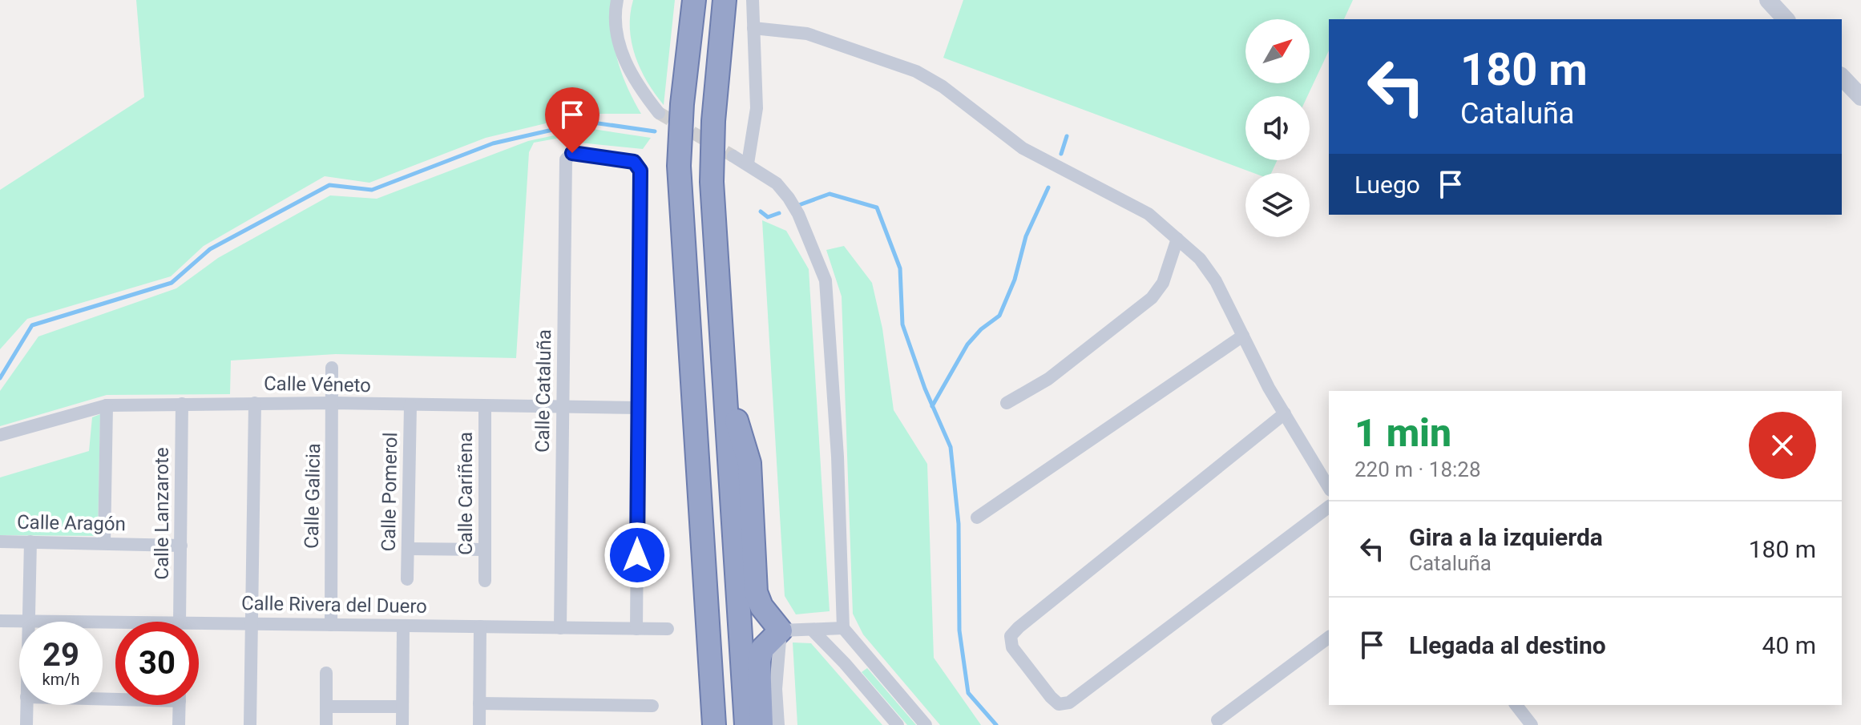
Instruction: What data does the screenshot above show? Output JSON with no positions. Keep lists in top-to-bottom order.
{
  "streets": {
    "street": [
      "Calle Véneto",
      "Calle Cataluña",
      "Calle Pomerol",
      "Calle Cariñena",
      "Calle Galicia",
      "Calle Lanzarote",
      "Calle Aragón",
      "Calle Rivera del Duero"
    ]
  },
  "crossings": [
    ["Calle Véneto", "Calle Cataluña"],
    ["Calle Véneto", "Calle Pomerol"],
    ["Calle Véneto", "Calle Cariñena"],
    ["Calle Véneto", "Calle Galicia"],
    ["Calle Véneto", "Calle Lanzarote"],
    ["Calle Cataluña", "Calle Rivera del Duero"],
    ["Calle Galicia", "Calle Rivera del Duero"],
    ["Calle Lanzarote", "Calle Aragón"]
  ],
  "north": "top right",
  "page": {
    "turn": ["180 m", "Cataluña"],
    "then": "Luego",
    "heading": ["1 min", "220 m · 18:28"],
    "list": [
      {
        "name": "Gira a la izquierda",
        "note": "Cataluña",
        "value": "180 m"
      },
      {
        "name": "Llegada al destino",
        "value": "40 m"
      }
    ],
    "speed": "29 km/h",
    "limit": "30"
  }
}
